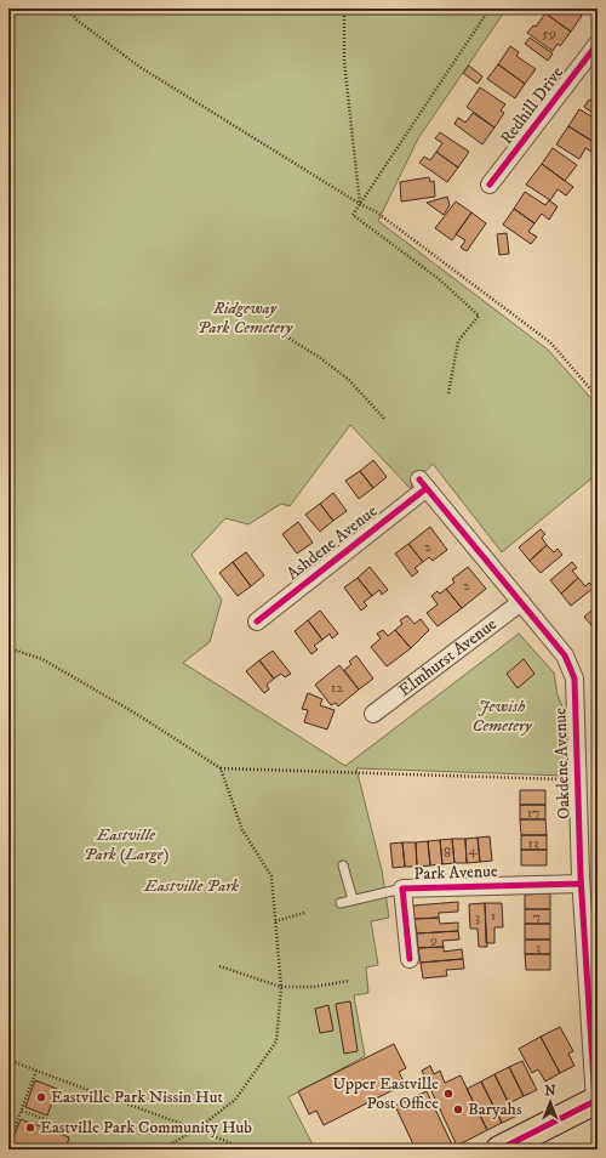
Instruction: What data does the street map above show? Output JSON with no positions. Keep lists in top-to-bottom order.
{
  "streets": {
    "street": [
      "Redhill Drive",
      "Ashdene Avenue",
      "Elmhurst Avenue",
      "Oakdene Avenue",
      "Park Avenue"
    ]
  },
  "crossings": [
    ["Ashdene Avenue", "Oakdene Avenue"],
    ["Elmhurst Avenue", "Oakdene Avenue"],
    ["Oakdene Avenue", "Park Avenue"]
  ],
  "parks": [
    "Ridgeway Park Cemetery",
    "Jewish Cemetery",
    "Eastville Park (Large)",
    "Eastville Park"
  ],
  "places": [
    "Upper Eastville Post Office",
    "Eastville Park Nissin Hut",
    "Baryahs",
    "Eastville Park Community Hub"
  ],
  "house_numbers": [
    "59",
    "2",
    "2",
    "12",
    "17",
    "13",
    "4",
    "8",
    "1",
    "3",
    "7",
    "9",
    "3"
  ],
  "north": "top"
}
